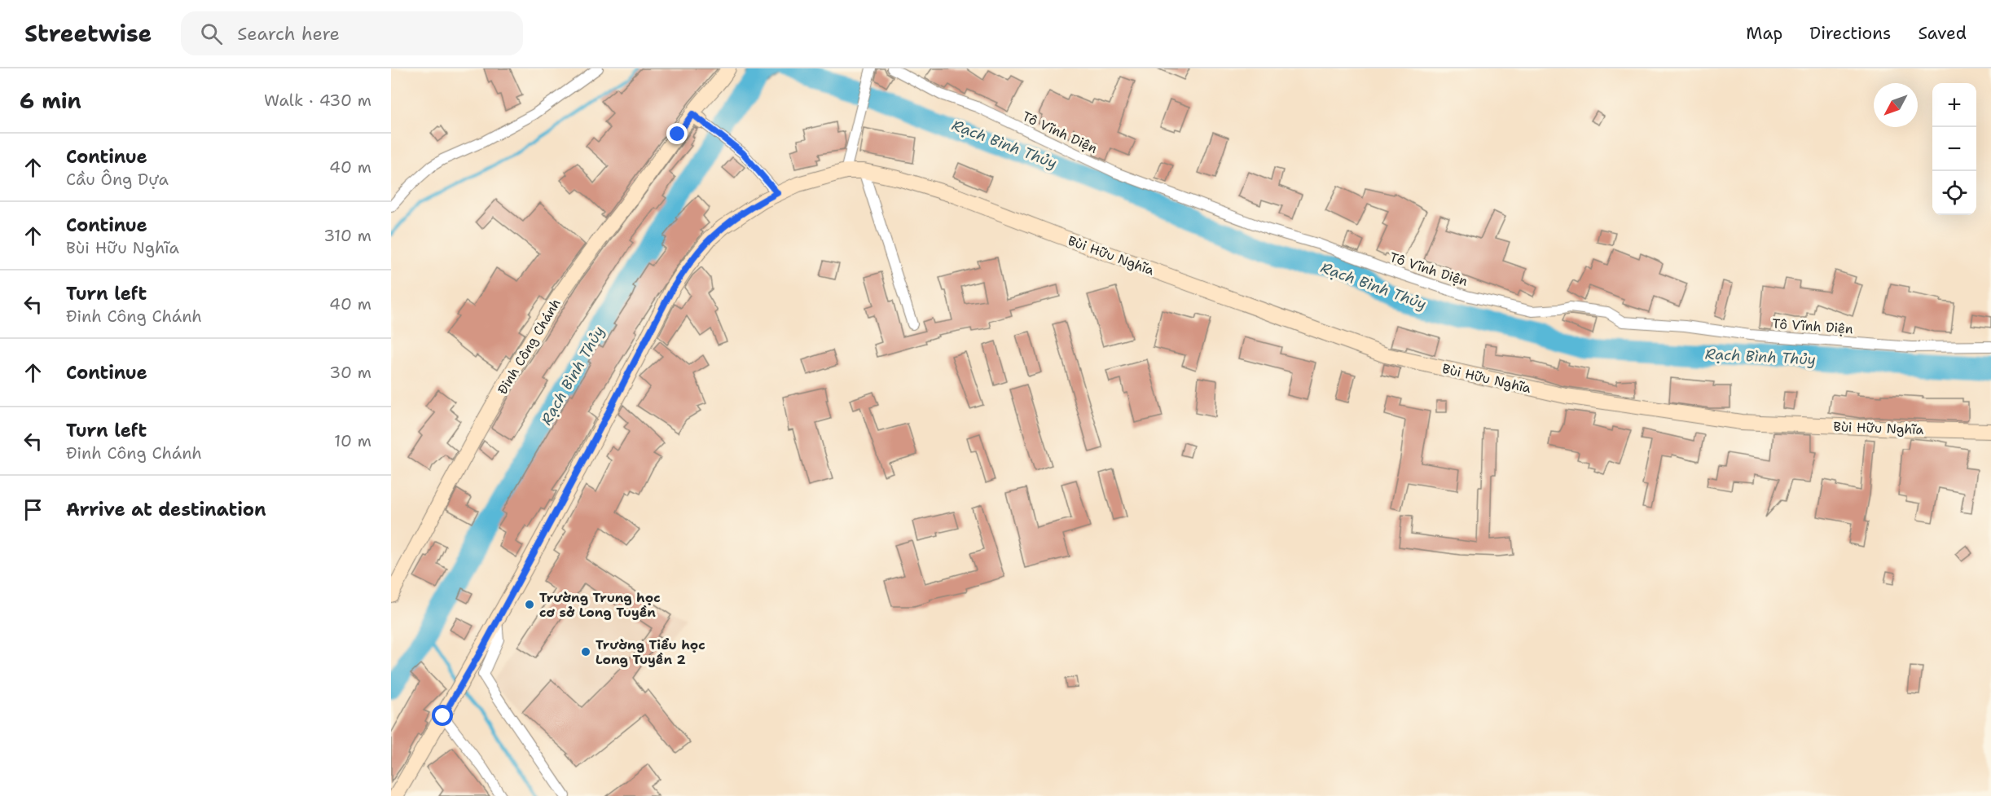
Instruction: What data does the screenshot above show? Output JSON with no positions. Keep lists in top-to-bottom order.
{
  "streets": {
    "main road": ["Bùi Hữu Nghĩa", "Đinh Công Chánh"],
    "street": ["Tô Vĩnh Diện"]
  },
  "water": ["Rạch Bình Thủy"],
  "places": ["Trường Trung học cơ sở Long Tuyền", "Trường Tiểu học Long Tuyền 2"],
  "north": "bottom left",
  "page": {
    "header": "Streetwise",
    "search": "Search here",
    "nav": ["Map", "Directions", "Saved"],
    "heading": ["6 min", "Walk · 430 m"],
    "map_buttons": ["+", "−"],
    "list": [
      ["Continue", "Cầu Ông Dựa", "40 m"],
      ["Continue", "Bùi Hữu Nghĩa", "310 m"],
      ["Turn left", "Đinh Công Chánh", "40 m"],
      ["Continue", "30 m"],
      ["Turn left", "Đinh Công Chánh", "10 m"],
      "Arrive at destination"
    ]
  }
}
